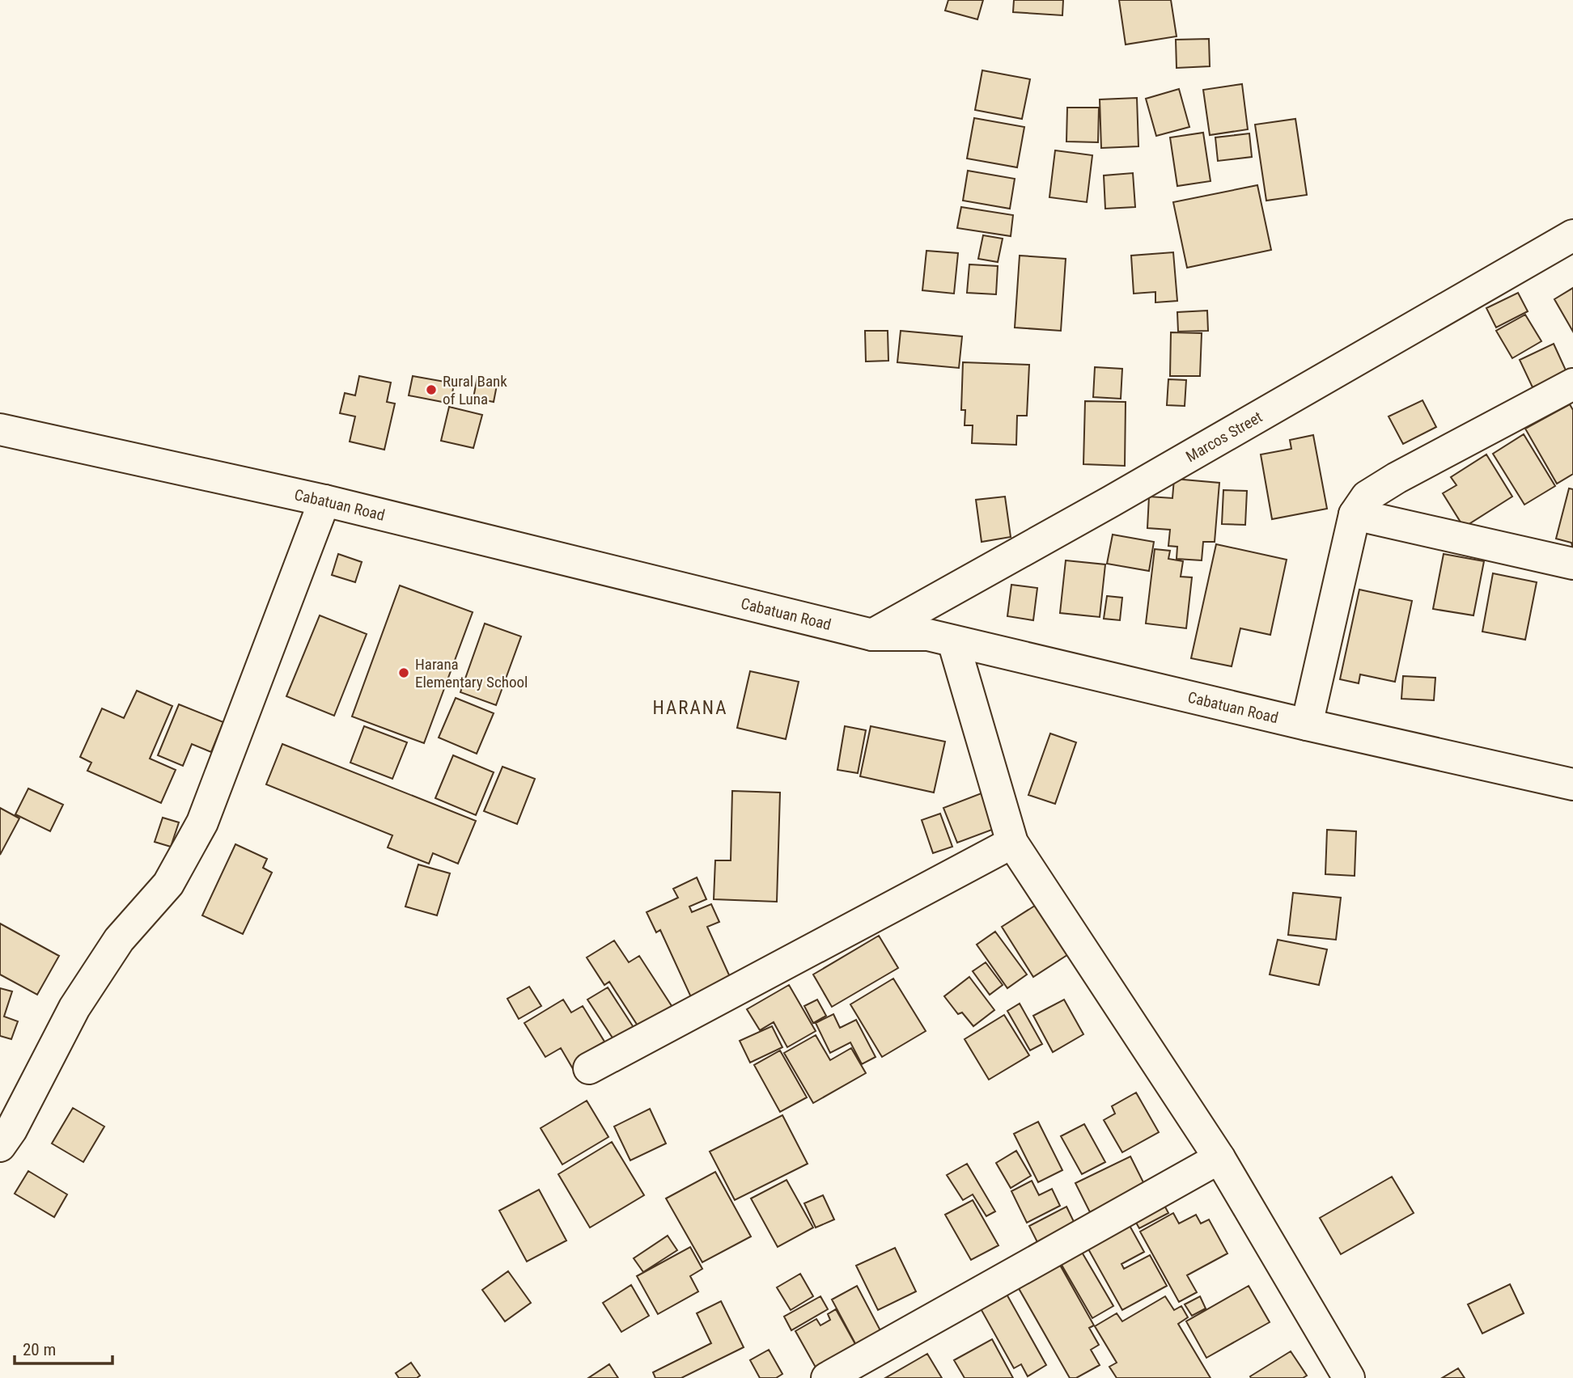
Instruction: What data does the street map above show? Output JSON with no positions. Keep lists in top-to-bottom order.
{
  "streets": {
    "main road": ["Marcos Street", "Cabatuan Road"]
  },
  "crossings": [
    ["Marcos Street", "Cabatuan Road"]
  ],
  "districts": ["HARANA"],
  "places": ["Rural Bank of Luna", "Harana Elementary School"],
  "scale_bar": "20 m"
}
